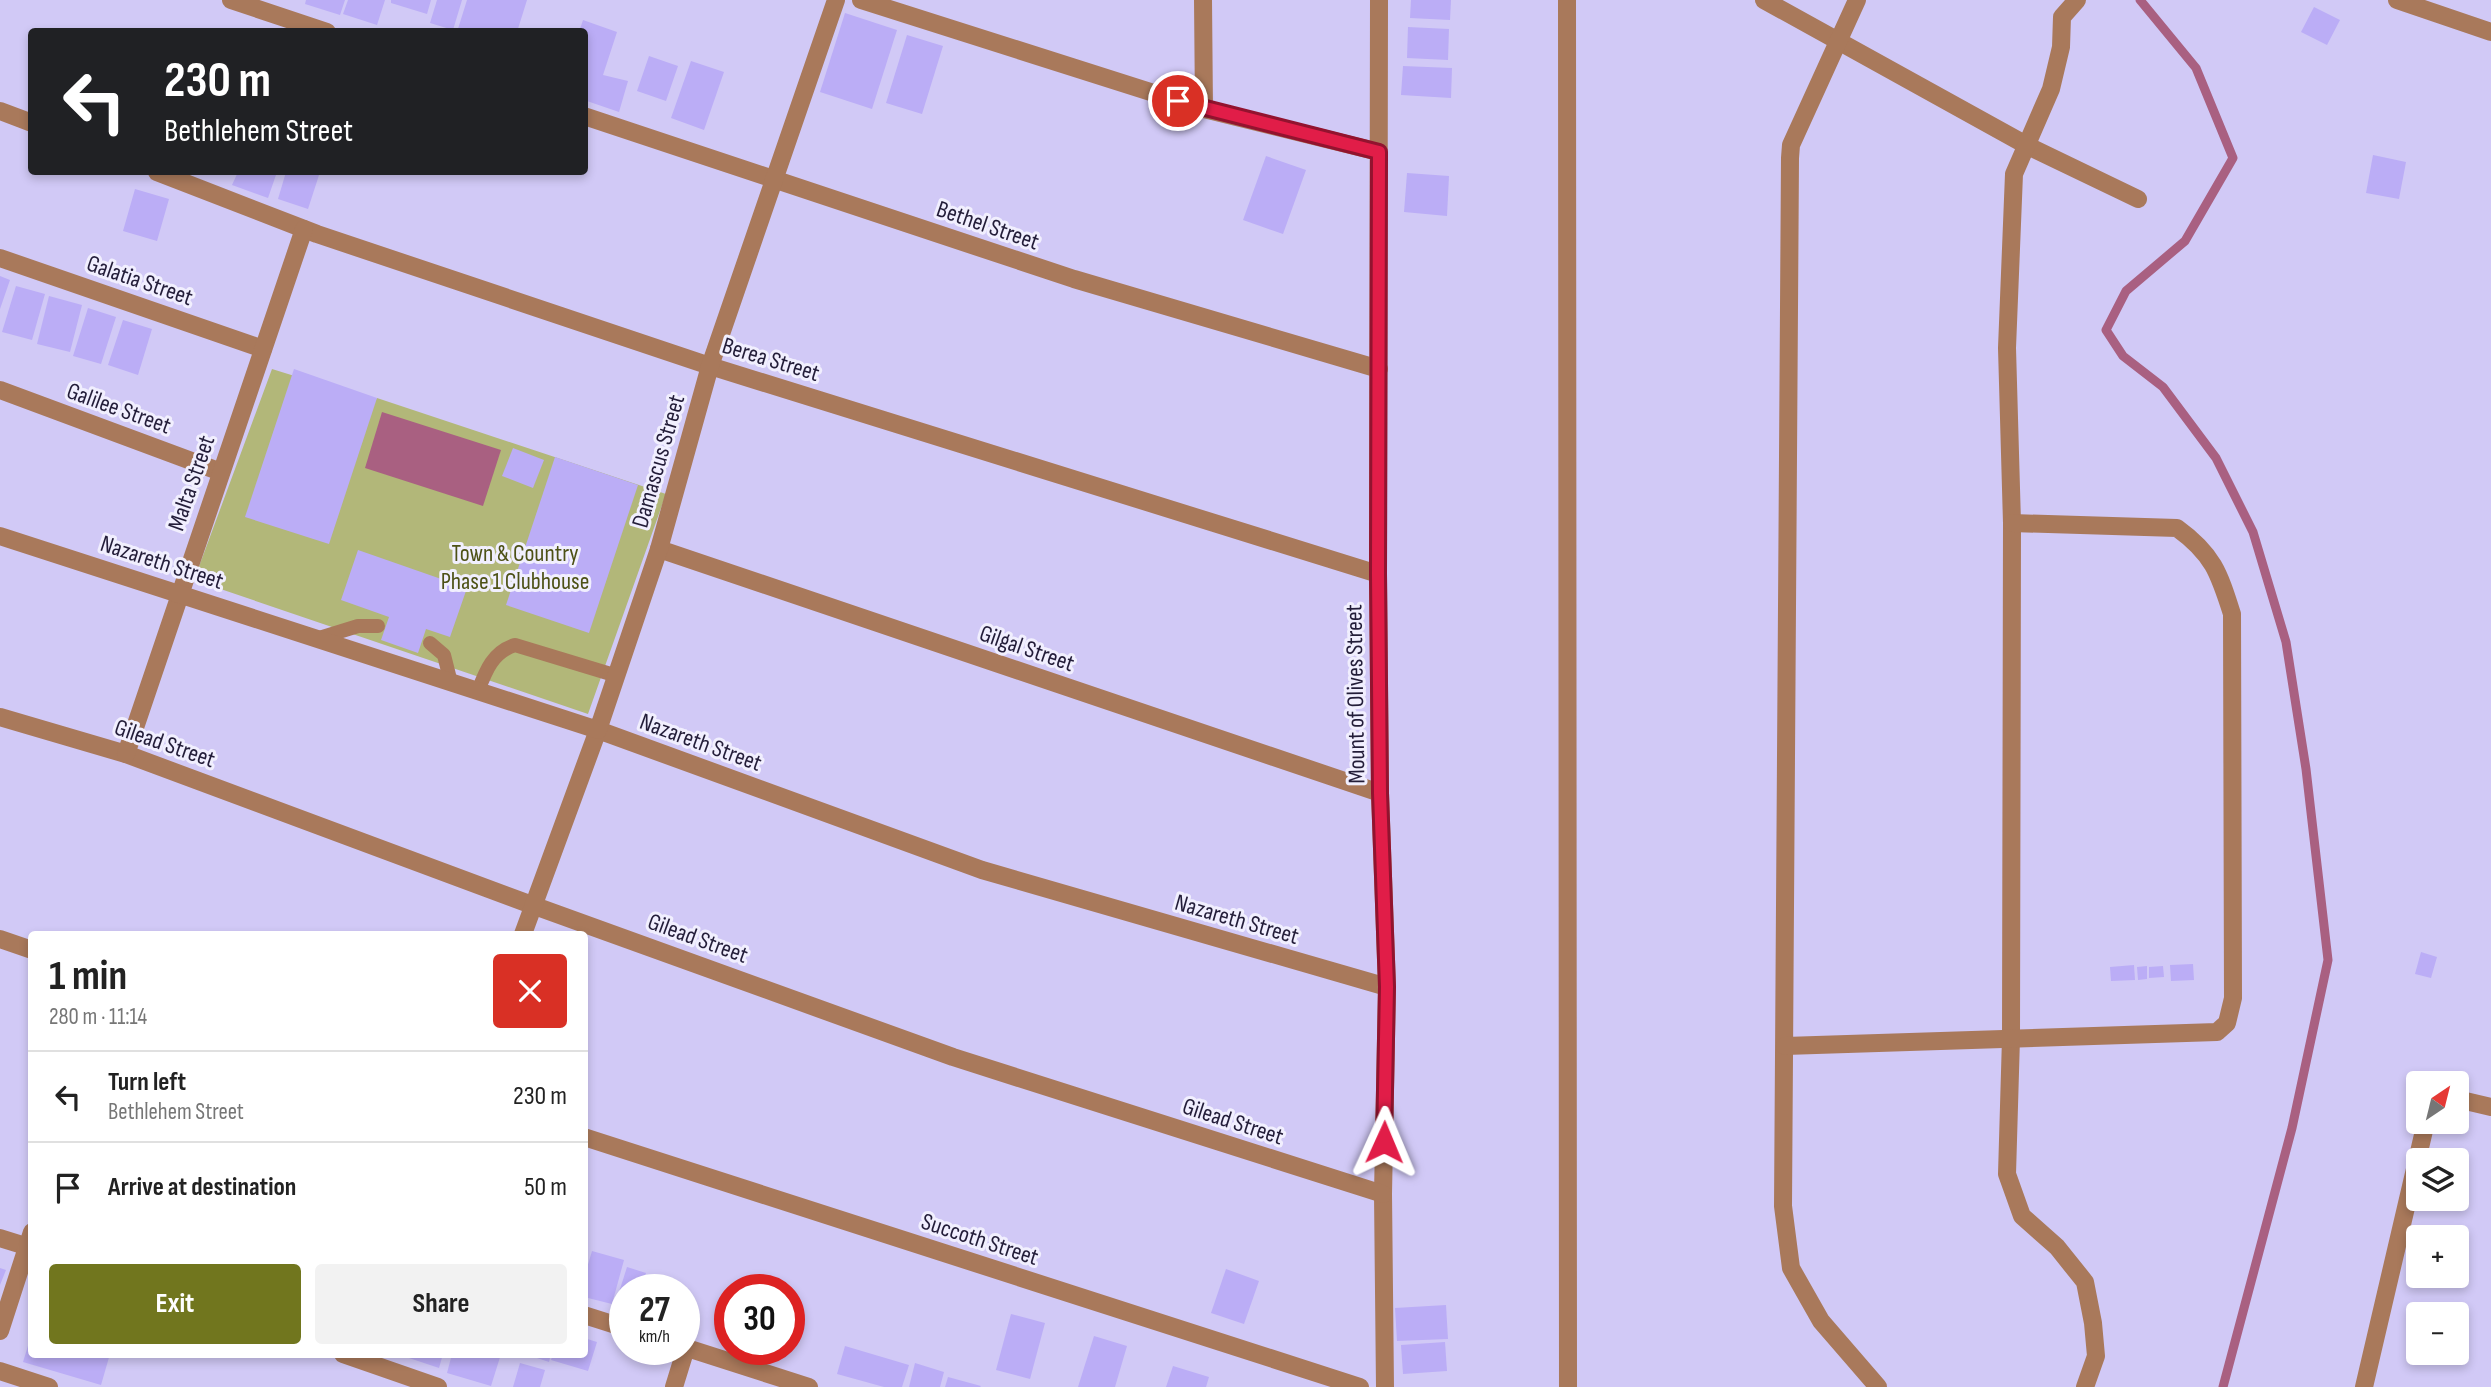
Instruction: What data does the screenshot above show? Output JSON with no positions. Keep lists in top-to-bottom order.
{
  "streets": {
    "street": [
      "Bethel Street",
      "Galatia Street",
      "Berea Street",
      "Galilee Street",
      "Damascus Street",
      "Malta Street",
      "Nazareth Street",
      "Gilgal Street",
      "Mount of Olives Street",
      "Gilead Street",
      "Succoth Street"
    ]
  },
  "crossings": [
    ["Bethel Street", "Damascus Street"],
    ["Bethel Street", "Mount of Olives Street"],
    ["Galatia Street", "Malta Street"],
    ["Berea Street", "Damascus Street"],
    ["Berea Street", "Malta Street"],
    ["Berea Street", "Mount of Olives Street"],
    ["Galilee Street", "Malta Street"],
    ["Damascus Street", "Nazareth Street"],
    ["Damascus Street", "Gilgal Street"],
    ["Damascus Street", "Gilead Street"],
    ["Malta Street", "Nazareth Street"],
    ["Malta Street", "Gilead Street"],
    ["Nazareth Street", "Mount of Olives Street"],
    ["Gilgal Street", "Mount of Olives Street"],
    ["Mount of Olives Street", "Gilead Street"]
  ],
  "parks": ["Town & Country Phase 1 Clubhouse"],
  "north": "top right",
  "page": {
    "turn": ["230 m", "Bethlehem Street"],
    "heading": ["1 min", "280 m · 11:14"],
    "list": [
      {
        "name": "Turn left",
        "note": "Bethlehem Street",
        "value": "230 m"
      },
      {
        "name": "Arrive at destination",
        "value": "50 m"
      }
    ],
    "map_buttons": ["+", "−"],
    "buttons": ["Exit", "Share"],
    "speed": "27 km/h",
    "limit": "30"
  }
}
